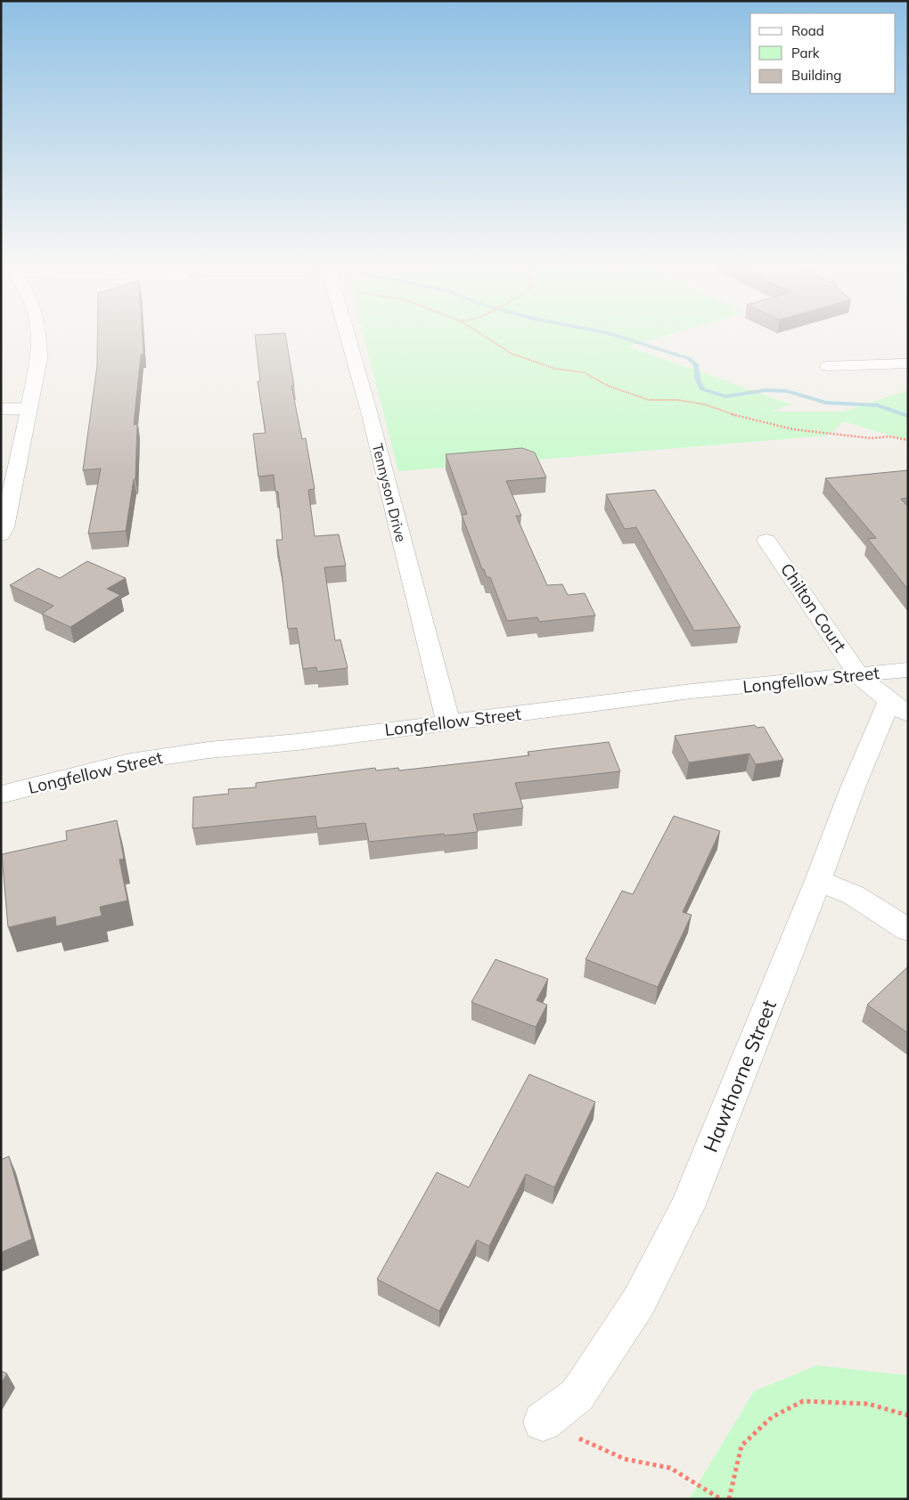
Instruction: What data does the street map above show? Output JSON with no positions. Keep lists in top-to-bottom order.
{
  "streets": {
    "street": [
      "Tennyson Drive",
      "Chilton Court",
      "Longfellow Street",
      "Hawthorne Street"
    ]
  },
  "crossings": [
    ["Tennyson Drive", "Longfellow Street"],
    ["Chilton Court", "Longfellow Street"],
    ["Chilton Court", "Hawthorne Street"]
  ],
  "legend": ["Road", "Park", "Building"]
}
